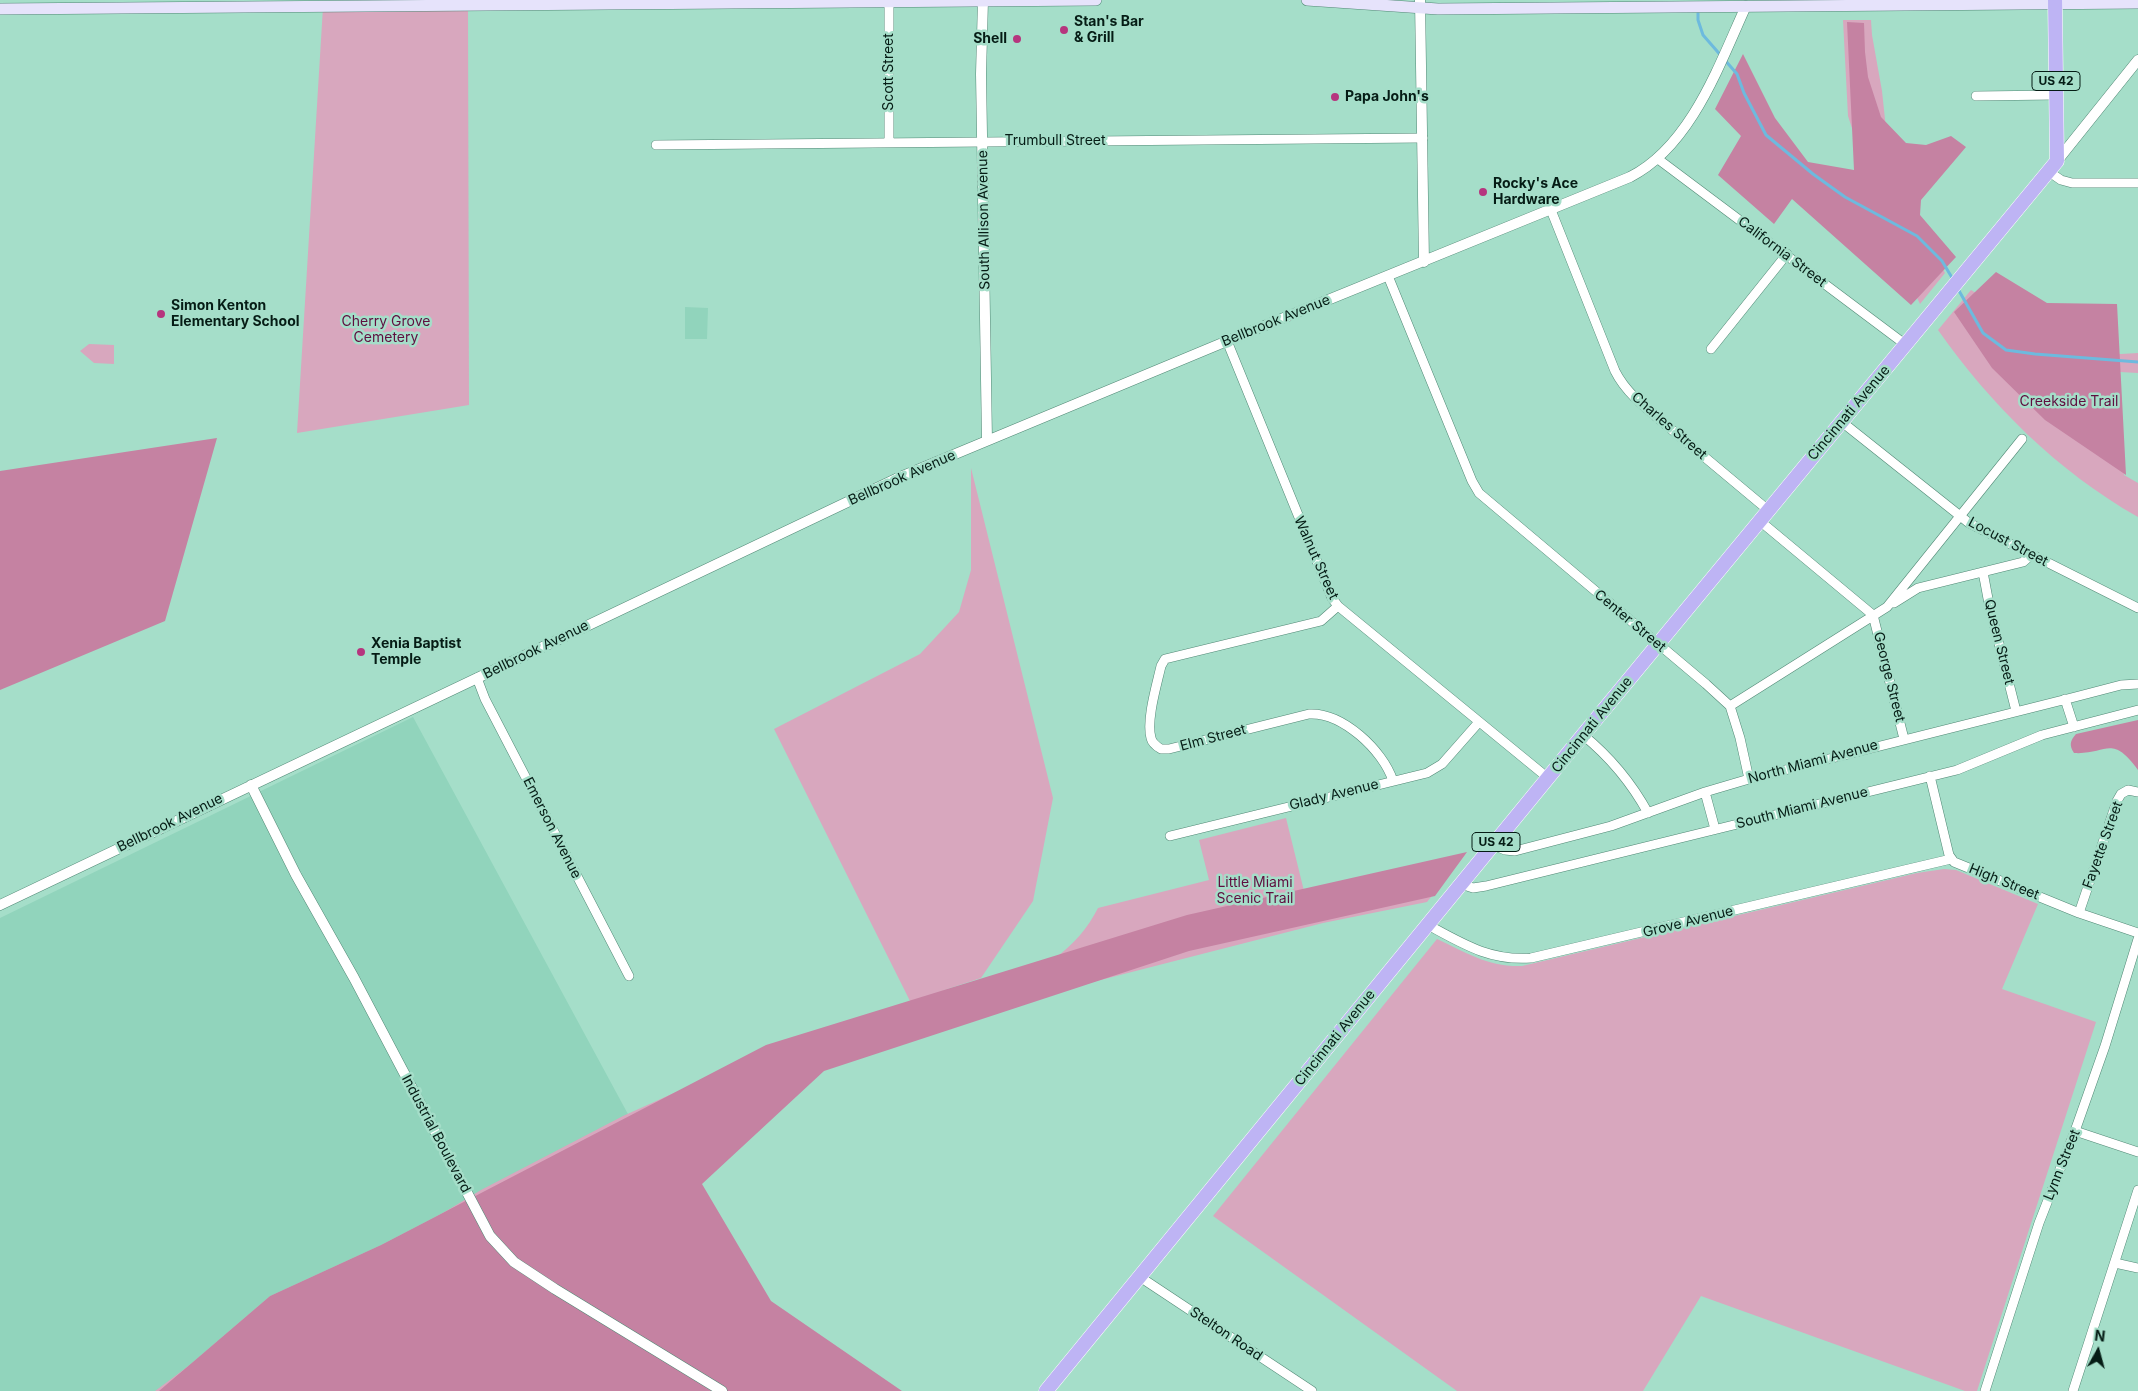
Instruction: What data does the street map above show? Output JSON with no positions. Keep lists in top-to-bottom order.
{
  "streets": {
    "highway": ["US 42", "Cincinnati Avenue"],
    "street": [
      "Scott Street",
      "Trumbull Street",
      "South Allison Avenue",
      "California Street",
      "Bellbrook Avenue",
      "Charles Street",
      "Locust Street",
      "Walnut Street",
      "Center Street",
      "Queen Street",
      "George Street",
      "Elm Street",
      "North Miami Avenue",
      "Glady Avenue",
      "South Miami Avenue",
      "Emerson Avenue",
      "Fayette Street",
      "High Street",
      "Grove Avenue",
      "Industrial Boulevard",
      "Lynn Street",
      "Stelton Road"
    ]
  },
  "crossings": [
    ["Scott Street", "Trumbull Street"],
    ["US 42", "Cincinnati Avenue"],
    ["Trumbull Street", "South Allison Avenue"],
    ["South Allison Avenue", "Bellbrook Avenue"],
    ["California Street", "Bellbrook Avenue"],
    ["California Street", "Cincinnati Avenue"],
    ["Bellbrook Avenue", "Charles Street"],
    ["Bellbrook Avenue", "Walnut Street"],
    ["Bellbrook Avenue", "Center Street"],
    ["Bellbrook Avenue", "Emerson Avenue"],
    ["Bellbrook Avenue", "Industrial Boulevard"],
    ["Cincinnati Avenue", "Charles Street"],
    ["Cincinnati Avenue", "Locust Street"],
    ["Cincinnati Avenue", "Walnut Street"],
    ["Cincinnati Avenue", "Center Street"],
    ["Cincinnati Avenue", "North Miami Avenue"],
    ["Cincinnati Avenue", "South Miami Avenue"],
    ["Cincinnati Avenue", "Grove Avenue"],
    ["Cincinnati Avenue", "Stelton Road"],
    ["Charles Street", "George Street"],
    ["Walnut Street", "Elm Street"],
    ["Walnut Street", "Glady Avenue"],
    ["Queen Street", "North Miami Avenue"],
    ["George Street", "North Miami Avenue"],
    ["Elm Street", "Glady Avenue"],
    ["South Miami Avenue", "High Street"],
    ["Fayette Street", "High Street"],
    ["High Street", "Grove Avenue"]
  ],
  "parks": ["Cherry Grove Cemetery", "Creekside Trail", "Little Miami Scenic Trail"],
  "places": [
    "Stan's Bar & Grill",
    "Shell",
    "Papa John's",
    "Rocky's Ace Hardware",
    "Simon Kenton Elementary School",
    "Xenia Baptist Temple"
  ],
  "north": "top"
}
